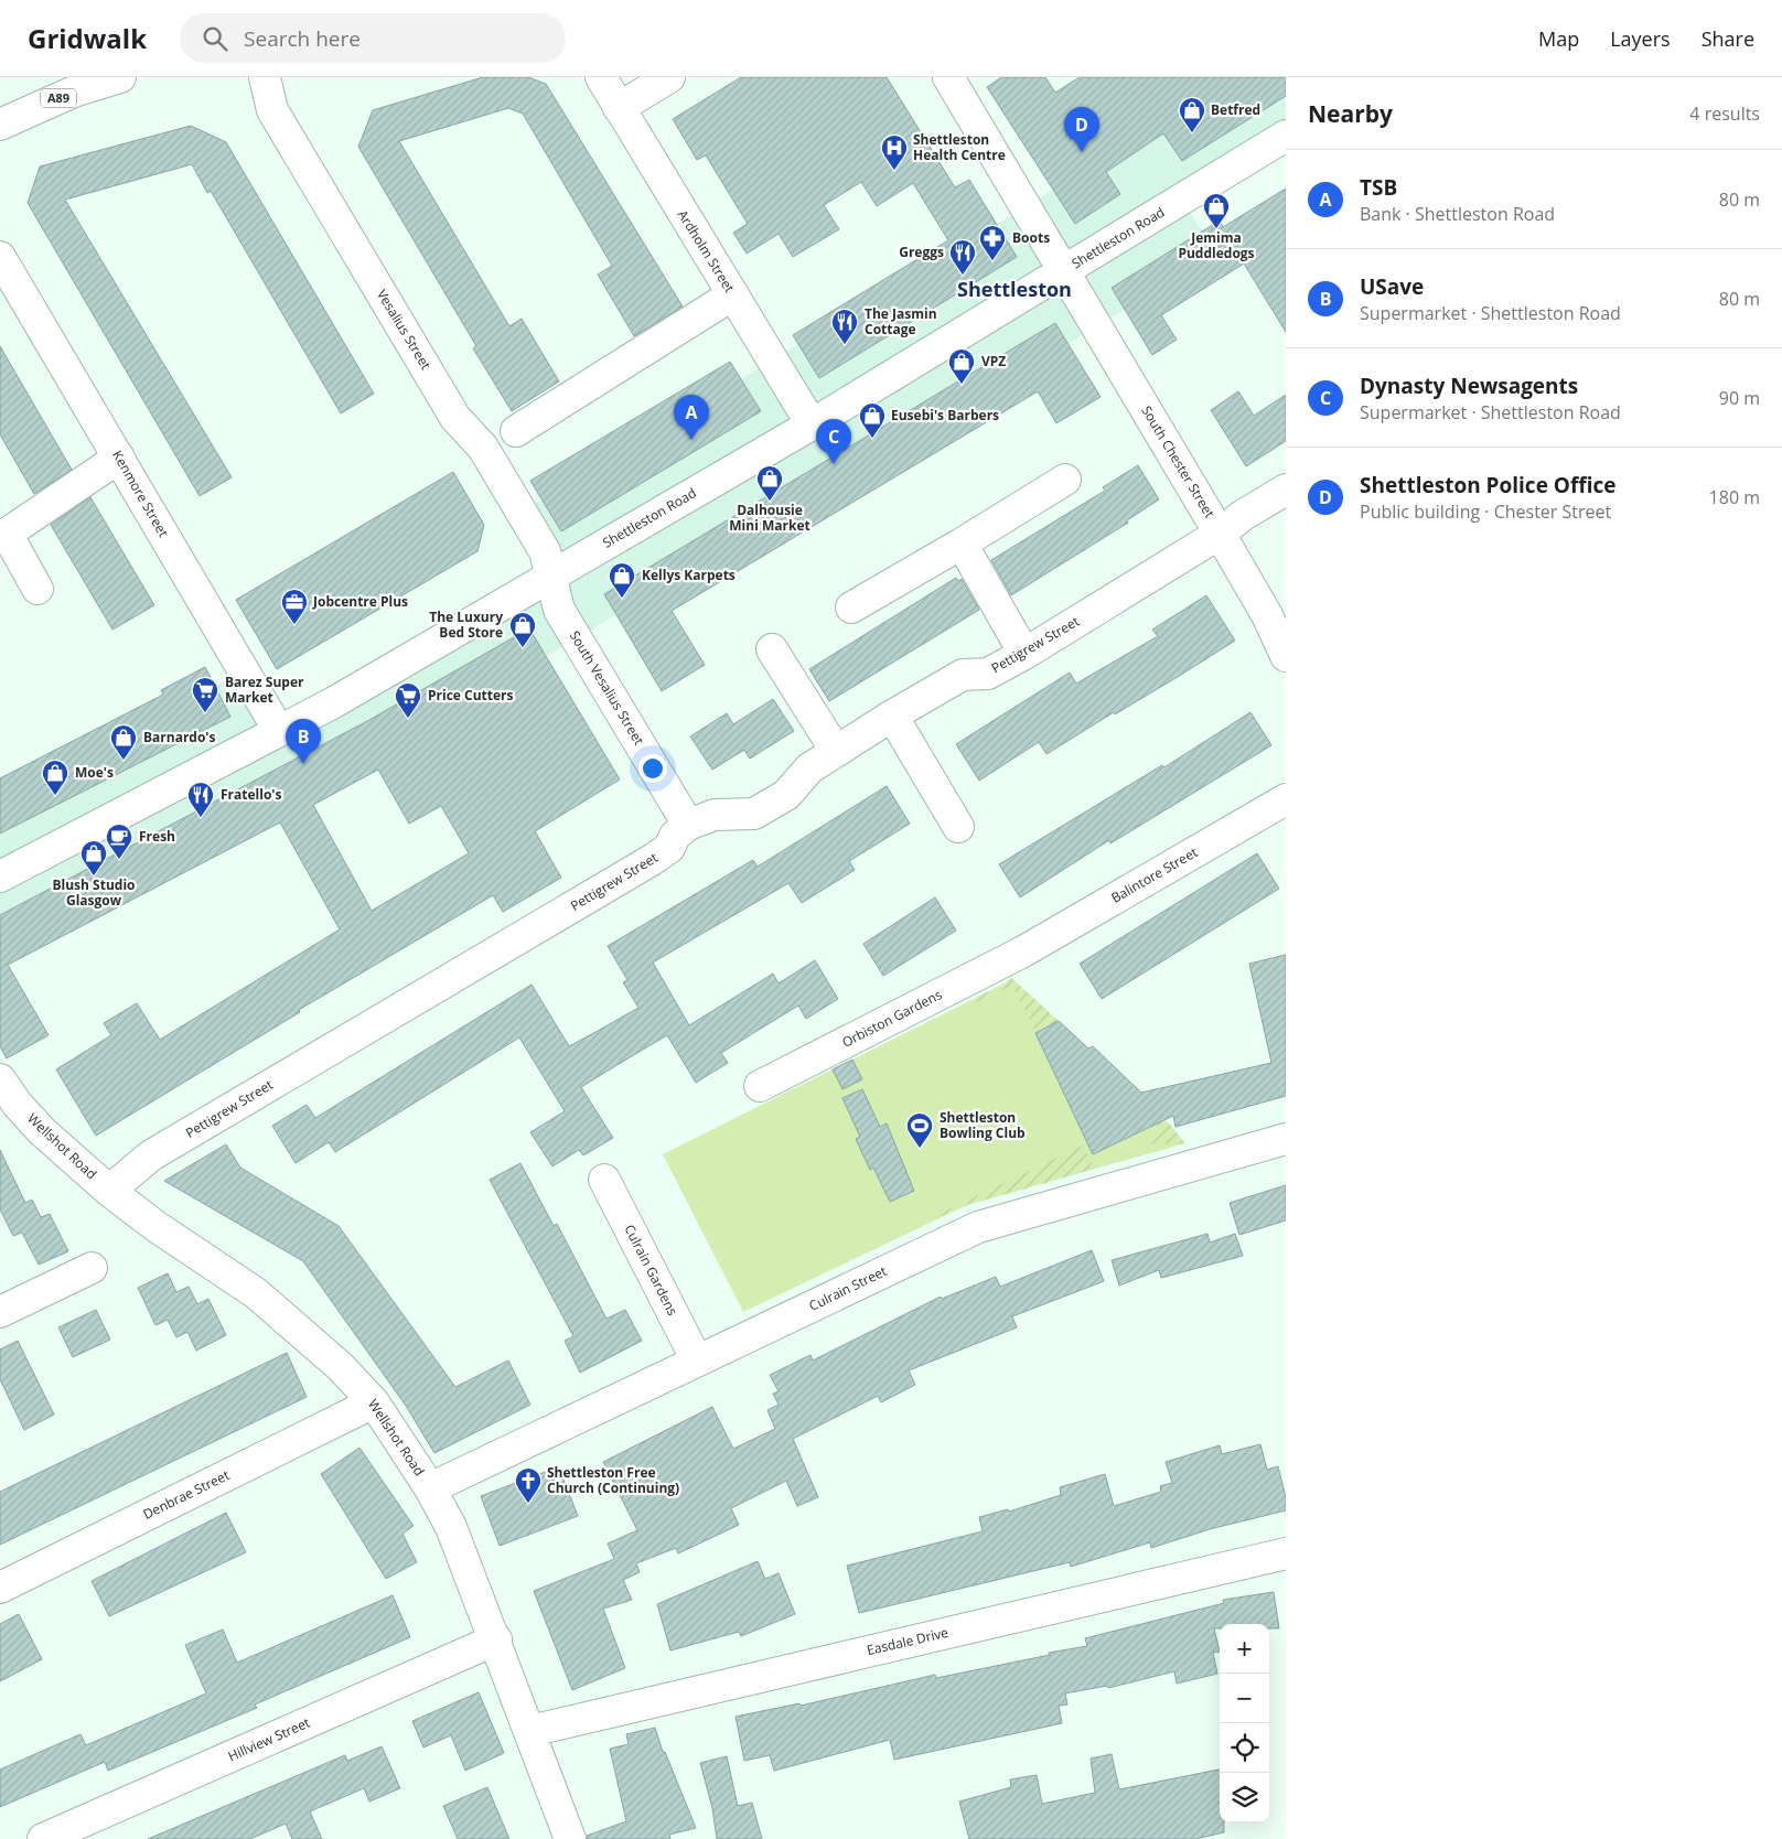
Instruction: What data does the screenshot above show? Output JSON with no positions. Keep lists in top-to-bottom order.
{
  "streets": {
    "street": [
      "A89",
      "Shettleston Road",
      "Ardholm Street",
      "Vesalius Street",
      "South Chester Street",
      "Kenmore Street",
      "Pettigrew Street",
      "South Vesalius Street",
      "Balintore Street",
      "Orbiston Gardens",
      "Wellshot Road",
      "Culrain Gardens",
      "Culrain Street",
      "Denbrae Street",
      "Easdale Drive",
      "Hillview Street"
    ]
  },
  "crossings": [
    ["Shettleston Road", "Ardholm Street"],
    ["Shettleston Road", "Vesalius Street"],
    ["Shettleston Road", "South Chester Street"],
    ["Shettleston Road", "Kenmore Street"],
    ["Shettleston Road", "South Vesalius Street"],
    ["Vesalius Street", "South Vesalius Street"],
    ["South Chester Street", "Pettigrew Street"],
    ["Pettigrew Street", "South Vesalius Street"],
    ["Pettigrew Street", "Wellshot Road"],
    ["Balintore Street", "Orbiston Gardens"],
    ["Wellshot Road", "Culrain Street"],
    ["Wellshot Road", "Denbrae Street"],
    ["Wellshot Road", "Easdale Drive"],
    ["Wellshot Road", "Hillview Street"],
    ["Culrain Gardens", "Culrain Street"]
  ],
  "districts": ["Shettleston"],
  "places": {
    "shop": [
      "Betfred",
      "Jemima Puddledogs",
      "VPZ",
      "Eusebi's Barbers",
      "Dalhousie Mini Market",
      "Kellys Karpets",
      "The Luxury Bed Store",
      "Barnardo's",
      "Moe's",
      "Blush Studio Glasgow"
    ],
    "hospital": ["Shettleston Health Centre"],
    "pharmacy": ["Boots"],
    "restaurant": ["Greggs", "The Jasmin Cottage", "Fratello's"],
    "office": ["Jobcentre Plus"],
    "supermarket": ["Barez Super Market", "Price Cutters"],
    "cafe": ["Fresh"],
    "sports": ["Shettleston Bowling Club"],
    "church": ["Shettleston Free Church (Continuing)"]
  },
  "page": {
    "header": "Gridwalk",
    "search": "Search here",
    "nav": ["Map", "Layers", "Share"],
    "heading": ["Nearby", "4 results"],
    "pins": [
      "D",
      "A",
      "C",
      "B"
    ],
    "list": [
      {
        "mark": "A",
        "name": "TSB",
        "note": "Bank · Shettleston Road",
        "value": "80 m"
      },
      {
        "mark": "B",
        "name": "USave",
        "note": "Supermarket · Shettleston Road",
        "value": "80 m"
      },
      {
        "mark": "C",
        "name": "Dynasty Newsagents",
        "note": "Supermarket · Shettleston Road",
        "value": "90 m"
      },
      {
        "mark": "D",
        "name": "Shettleston Police Office",
        "note": "Public building · Chester Street",
        "value": "180 m"
      }
    ],
    "map_buttons": ["+", "−"]
  }
}
